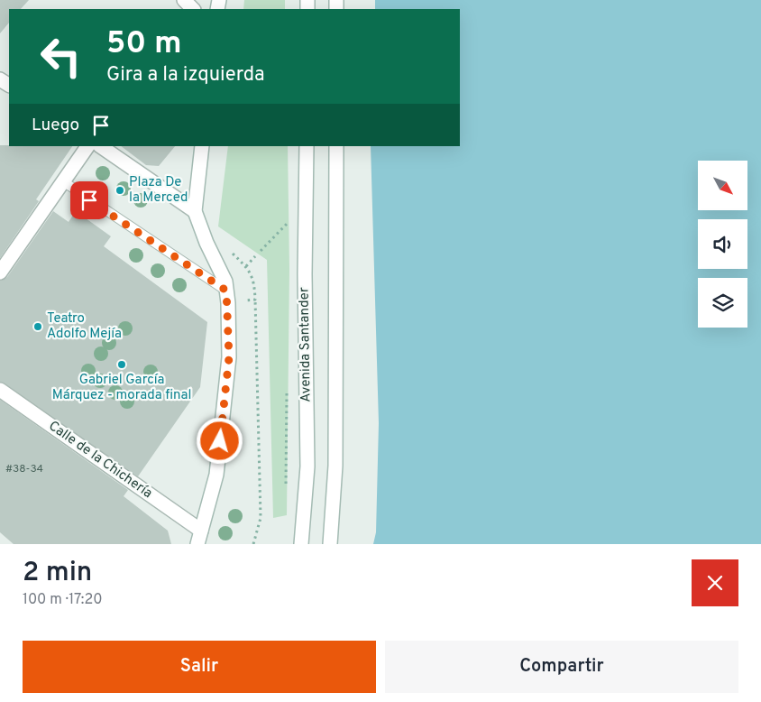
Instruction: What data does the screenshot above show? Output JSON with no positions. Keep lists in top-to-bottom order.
{
  "streets": {
    "street": ["Avenida Santander", "Calle de la Chichería"]
  },
  "places": ["Plaza De la Merced", "Teatro Adolfo Mejía", "Gabriel García Márquez - morada final"],
  "house_numbers": ["#38-34"],
  "north": "bottom right",
  "page": {
    "turn": ["50 m", "Gira a la izquierda"],
    "then": "Luego",
    "heading": ["2 min", "100 m · 17:20"],
    "buttons": ["Salir", "Compartir"]
  }
}
